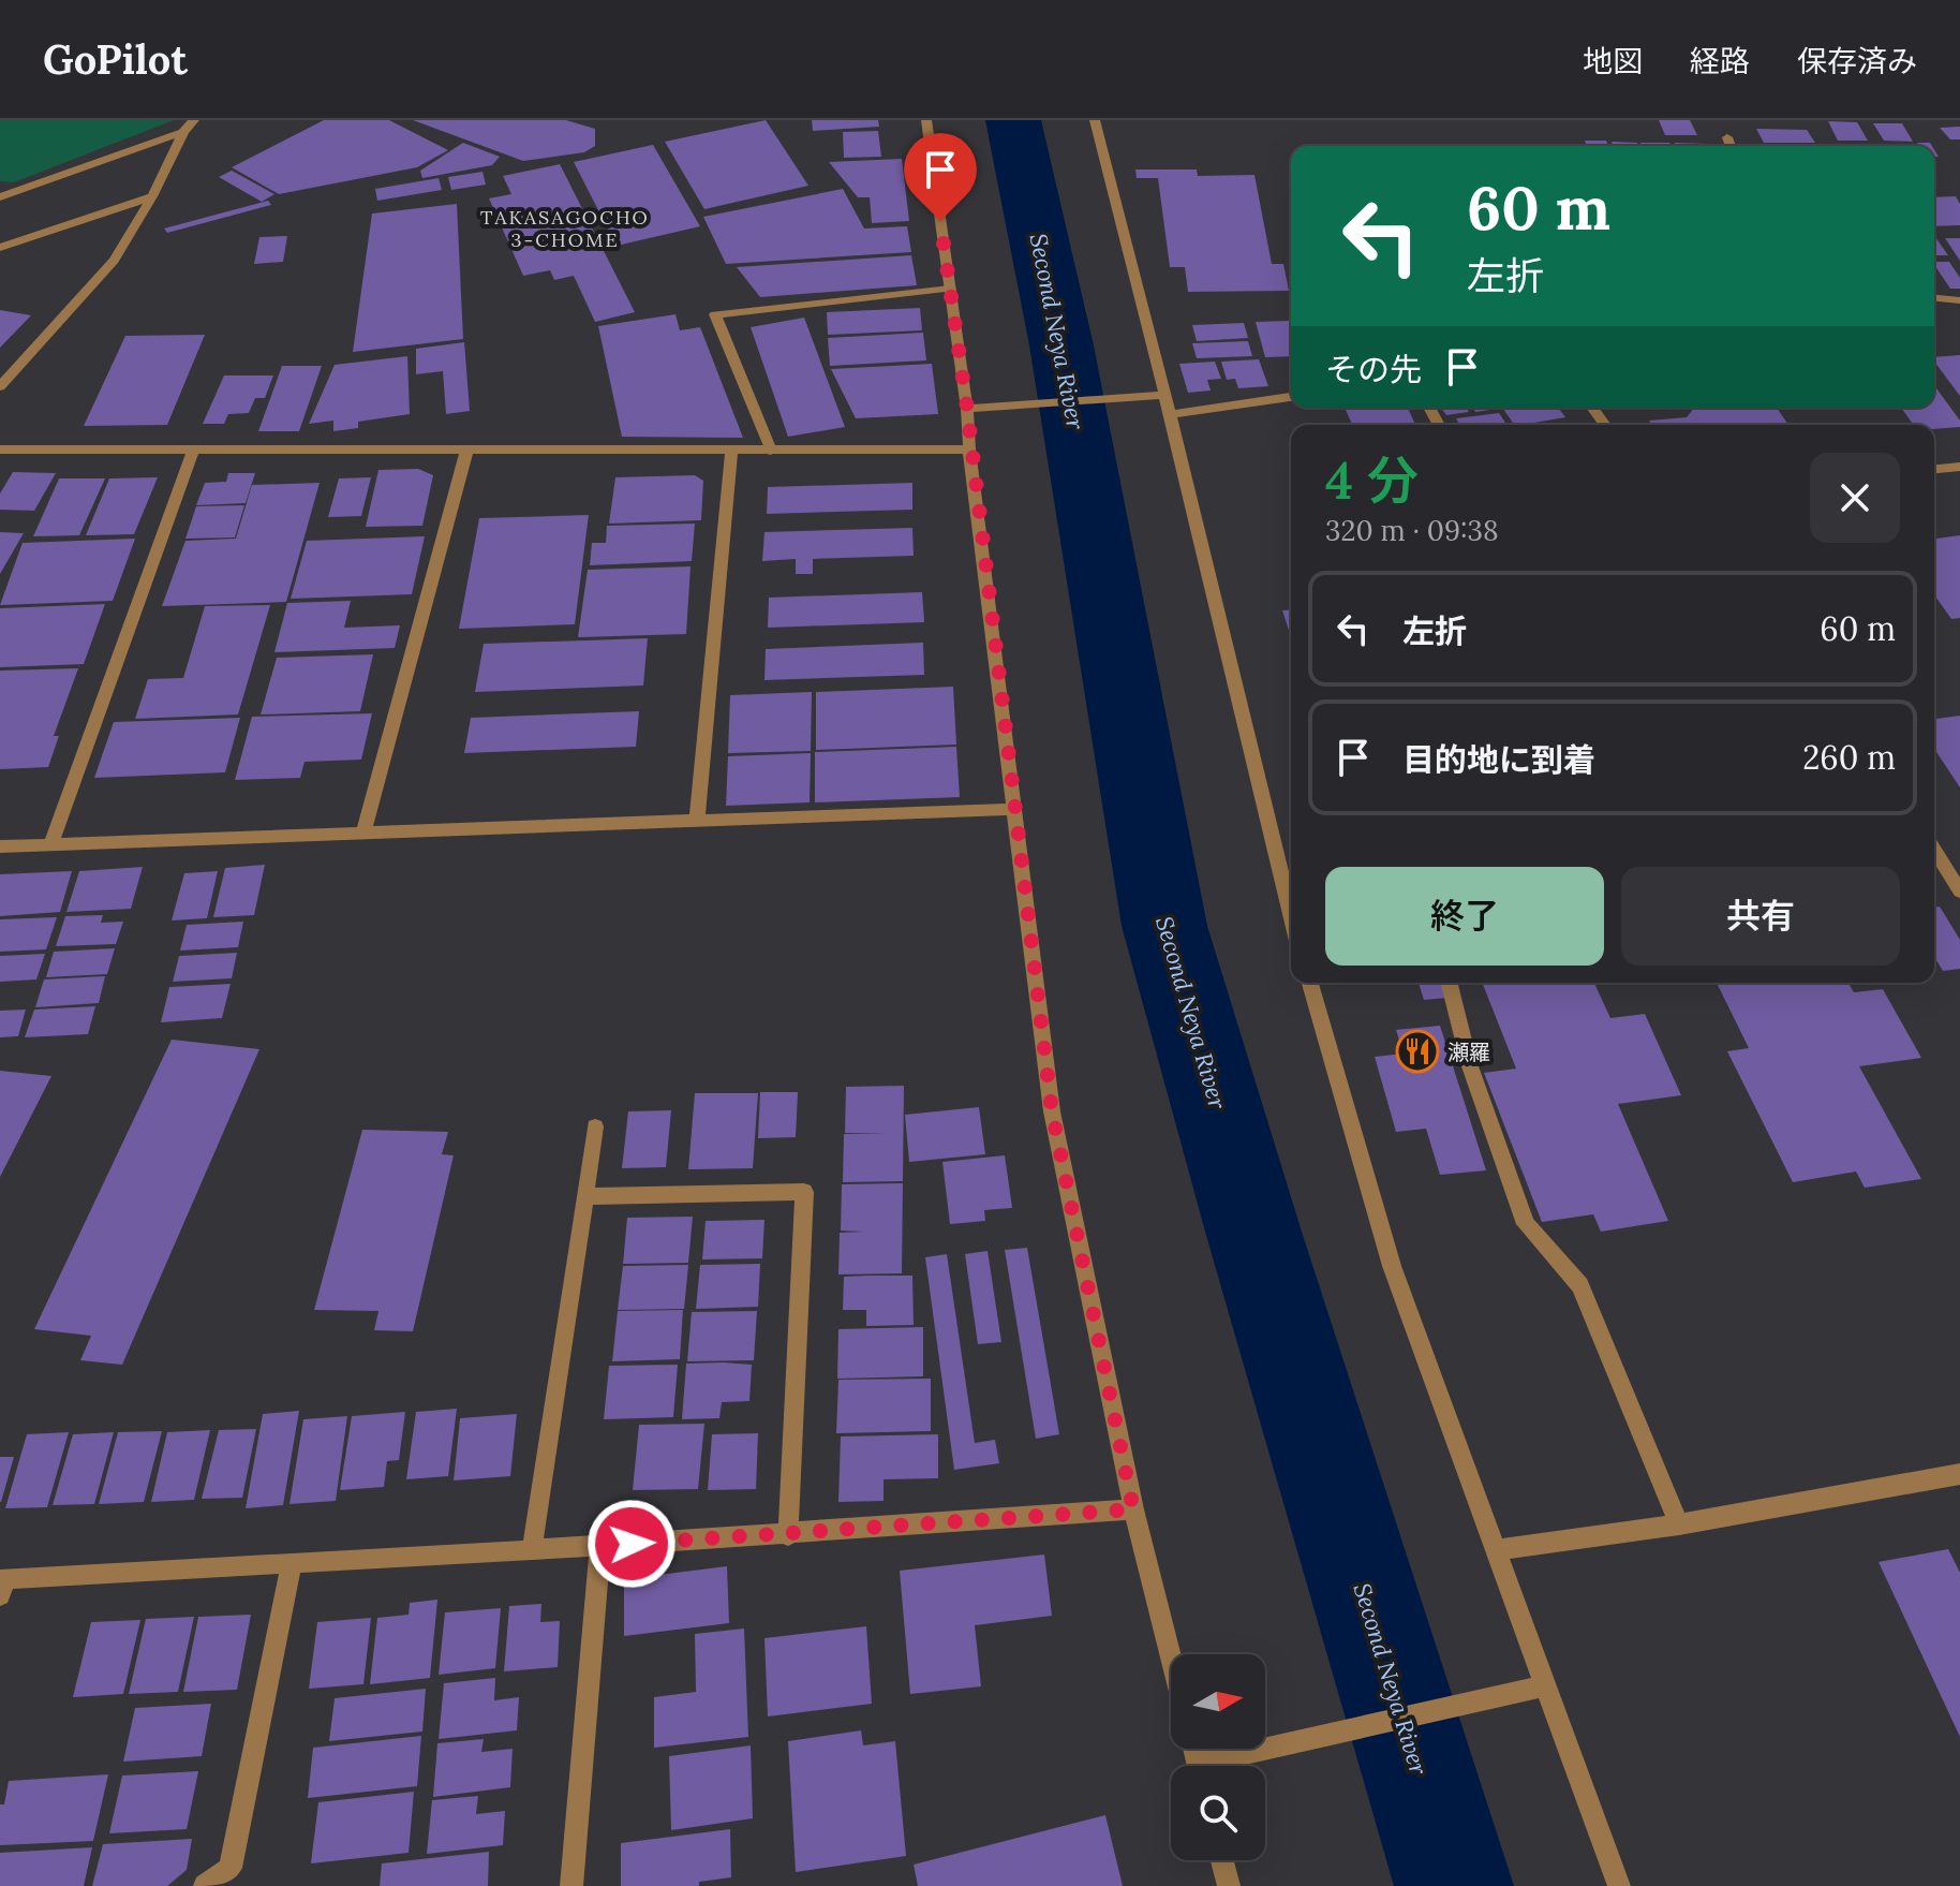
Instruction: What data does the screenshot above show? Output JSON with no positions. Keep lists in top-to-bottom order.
{
  "districts": ["TAKASAGOCHO 3-CHOME"],
  "water": ["Second Neya River"],
  "places": {
    "restaurant": ["瀬羅"]
  },
  "north": "right",
  "page": {
    "header": "GoPilot",
    "nav": ["地図", "経路", "保存済み"],
    "turn": ["60 m", "左折"],
    "then": "その先",
    "heading": ["4 分", "320 m · 09:38"],
    "list": [
      {
        "name": "左折",
        "value": "60 m"
      },
      {
        "name": "目的地に到着",
        "value": "260 m"
      }
    ],
    "buttons": ["終了", "共有"]
  }
}
